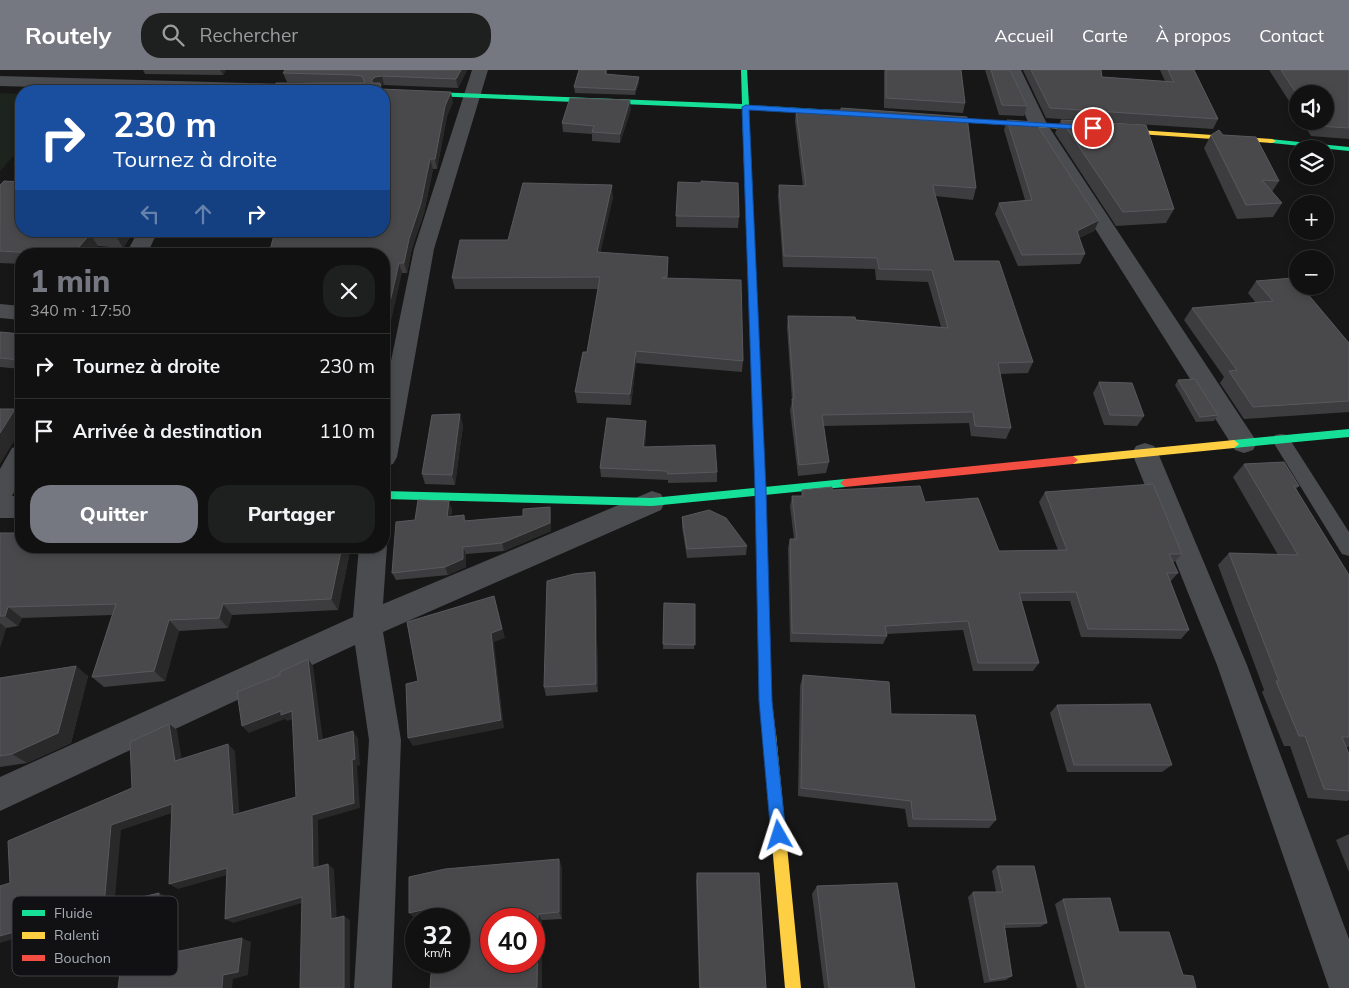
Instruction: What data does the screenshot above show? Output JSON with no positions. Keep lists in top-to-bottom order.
{
  "legend": ["Fluide", "Ralenti", "Bouchon"],
  "page": {
    "header": "Routely",
    "search": "Rechercher",
    "nav": [
      "Accueil",
      "Carte",
      "À propos",
      "Contact"
    ],
    "map_buttons": ["+", "−"],
    "turn": ["230 m", "Tournez à droite"],
    "heading": ["1 min", "340 m · 17:50"],
    "list": [
      {
        "name": "Tournez à droite",
        "value": "230 m"
      },
      {
        "name": "Arrivée à destination",
        "value": "110 m"
      }
    ],
    "buttons": ["Quitter", "Partager"],
    "speed": "32 km/h",
    "limit": "40"
  }
}
